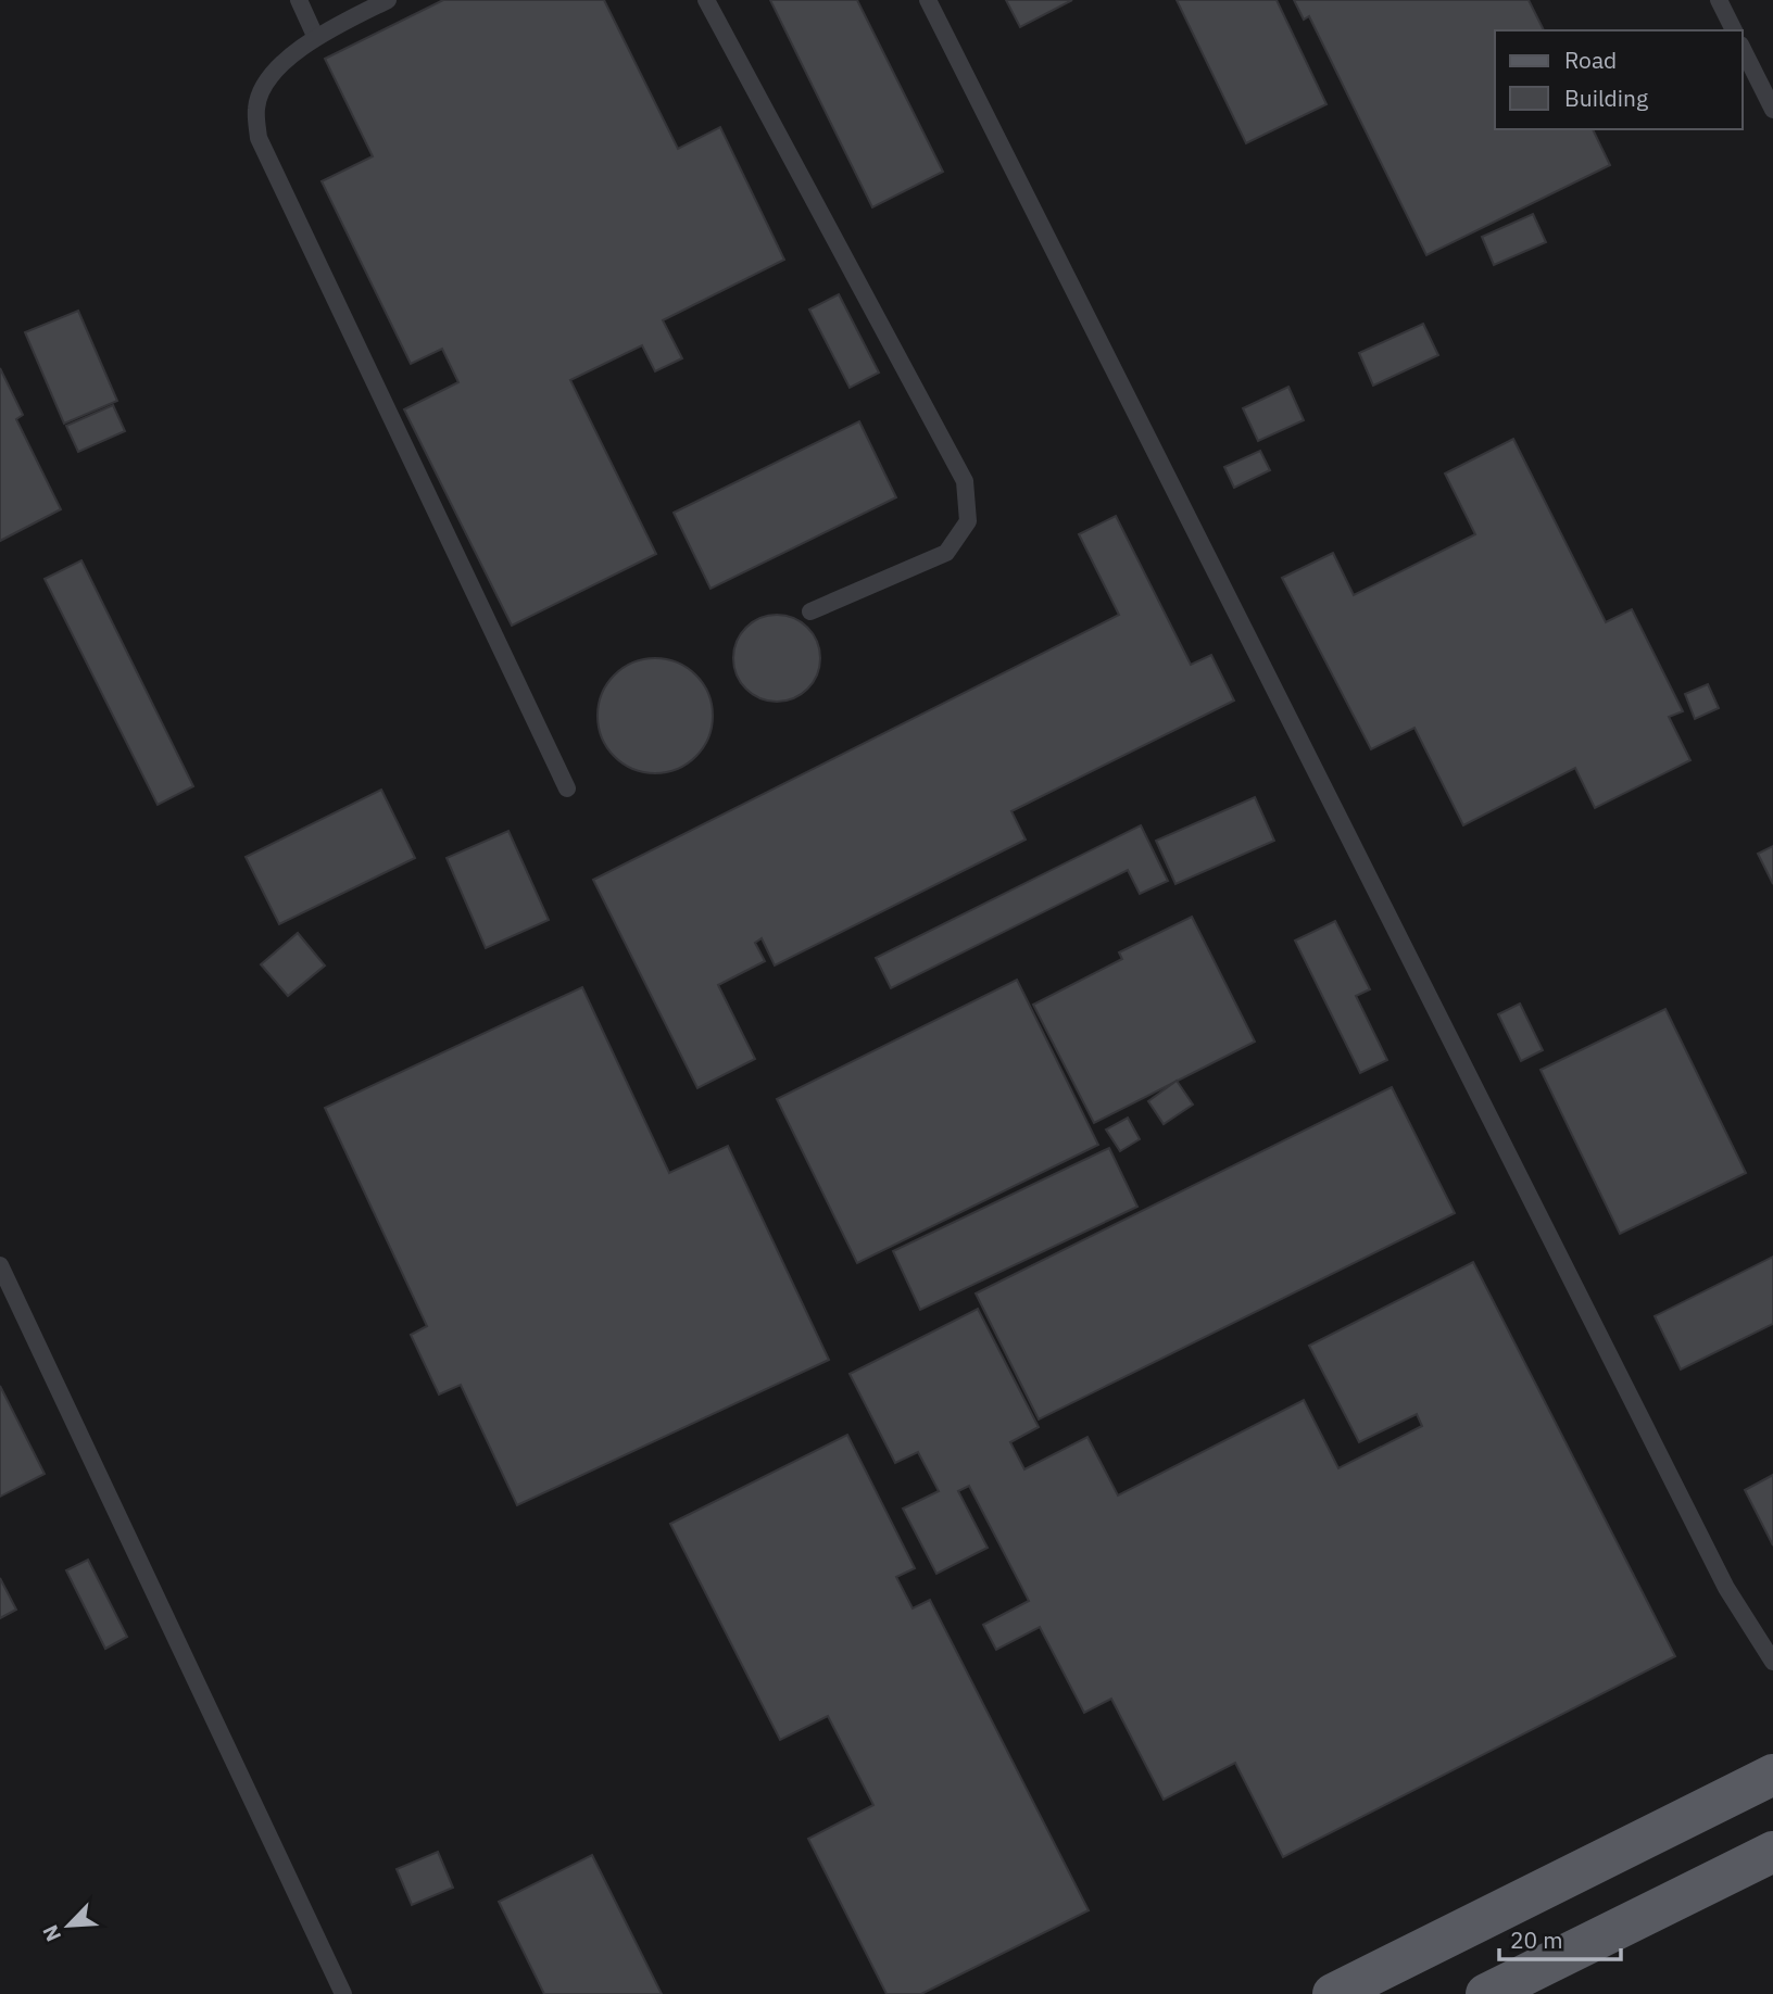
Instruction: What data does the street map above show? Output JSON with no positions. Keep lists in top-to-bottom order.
{
  "legend": ["Road", "Building"],
  "scale_bar": "20 m",
  "north": "bottom left"
}
